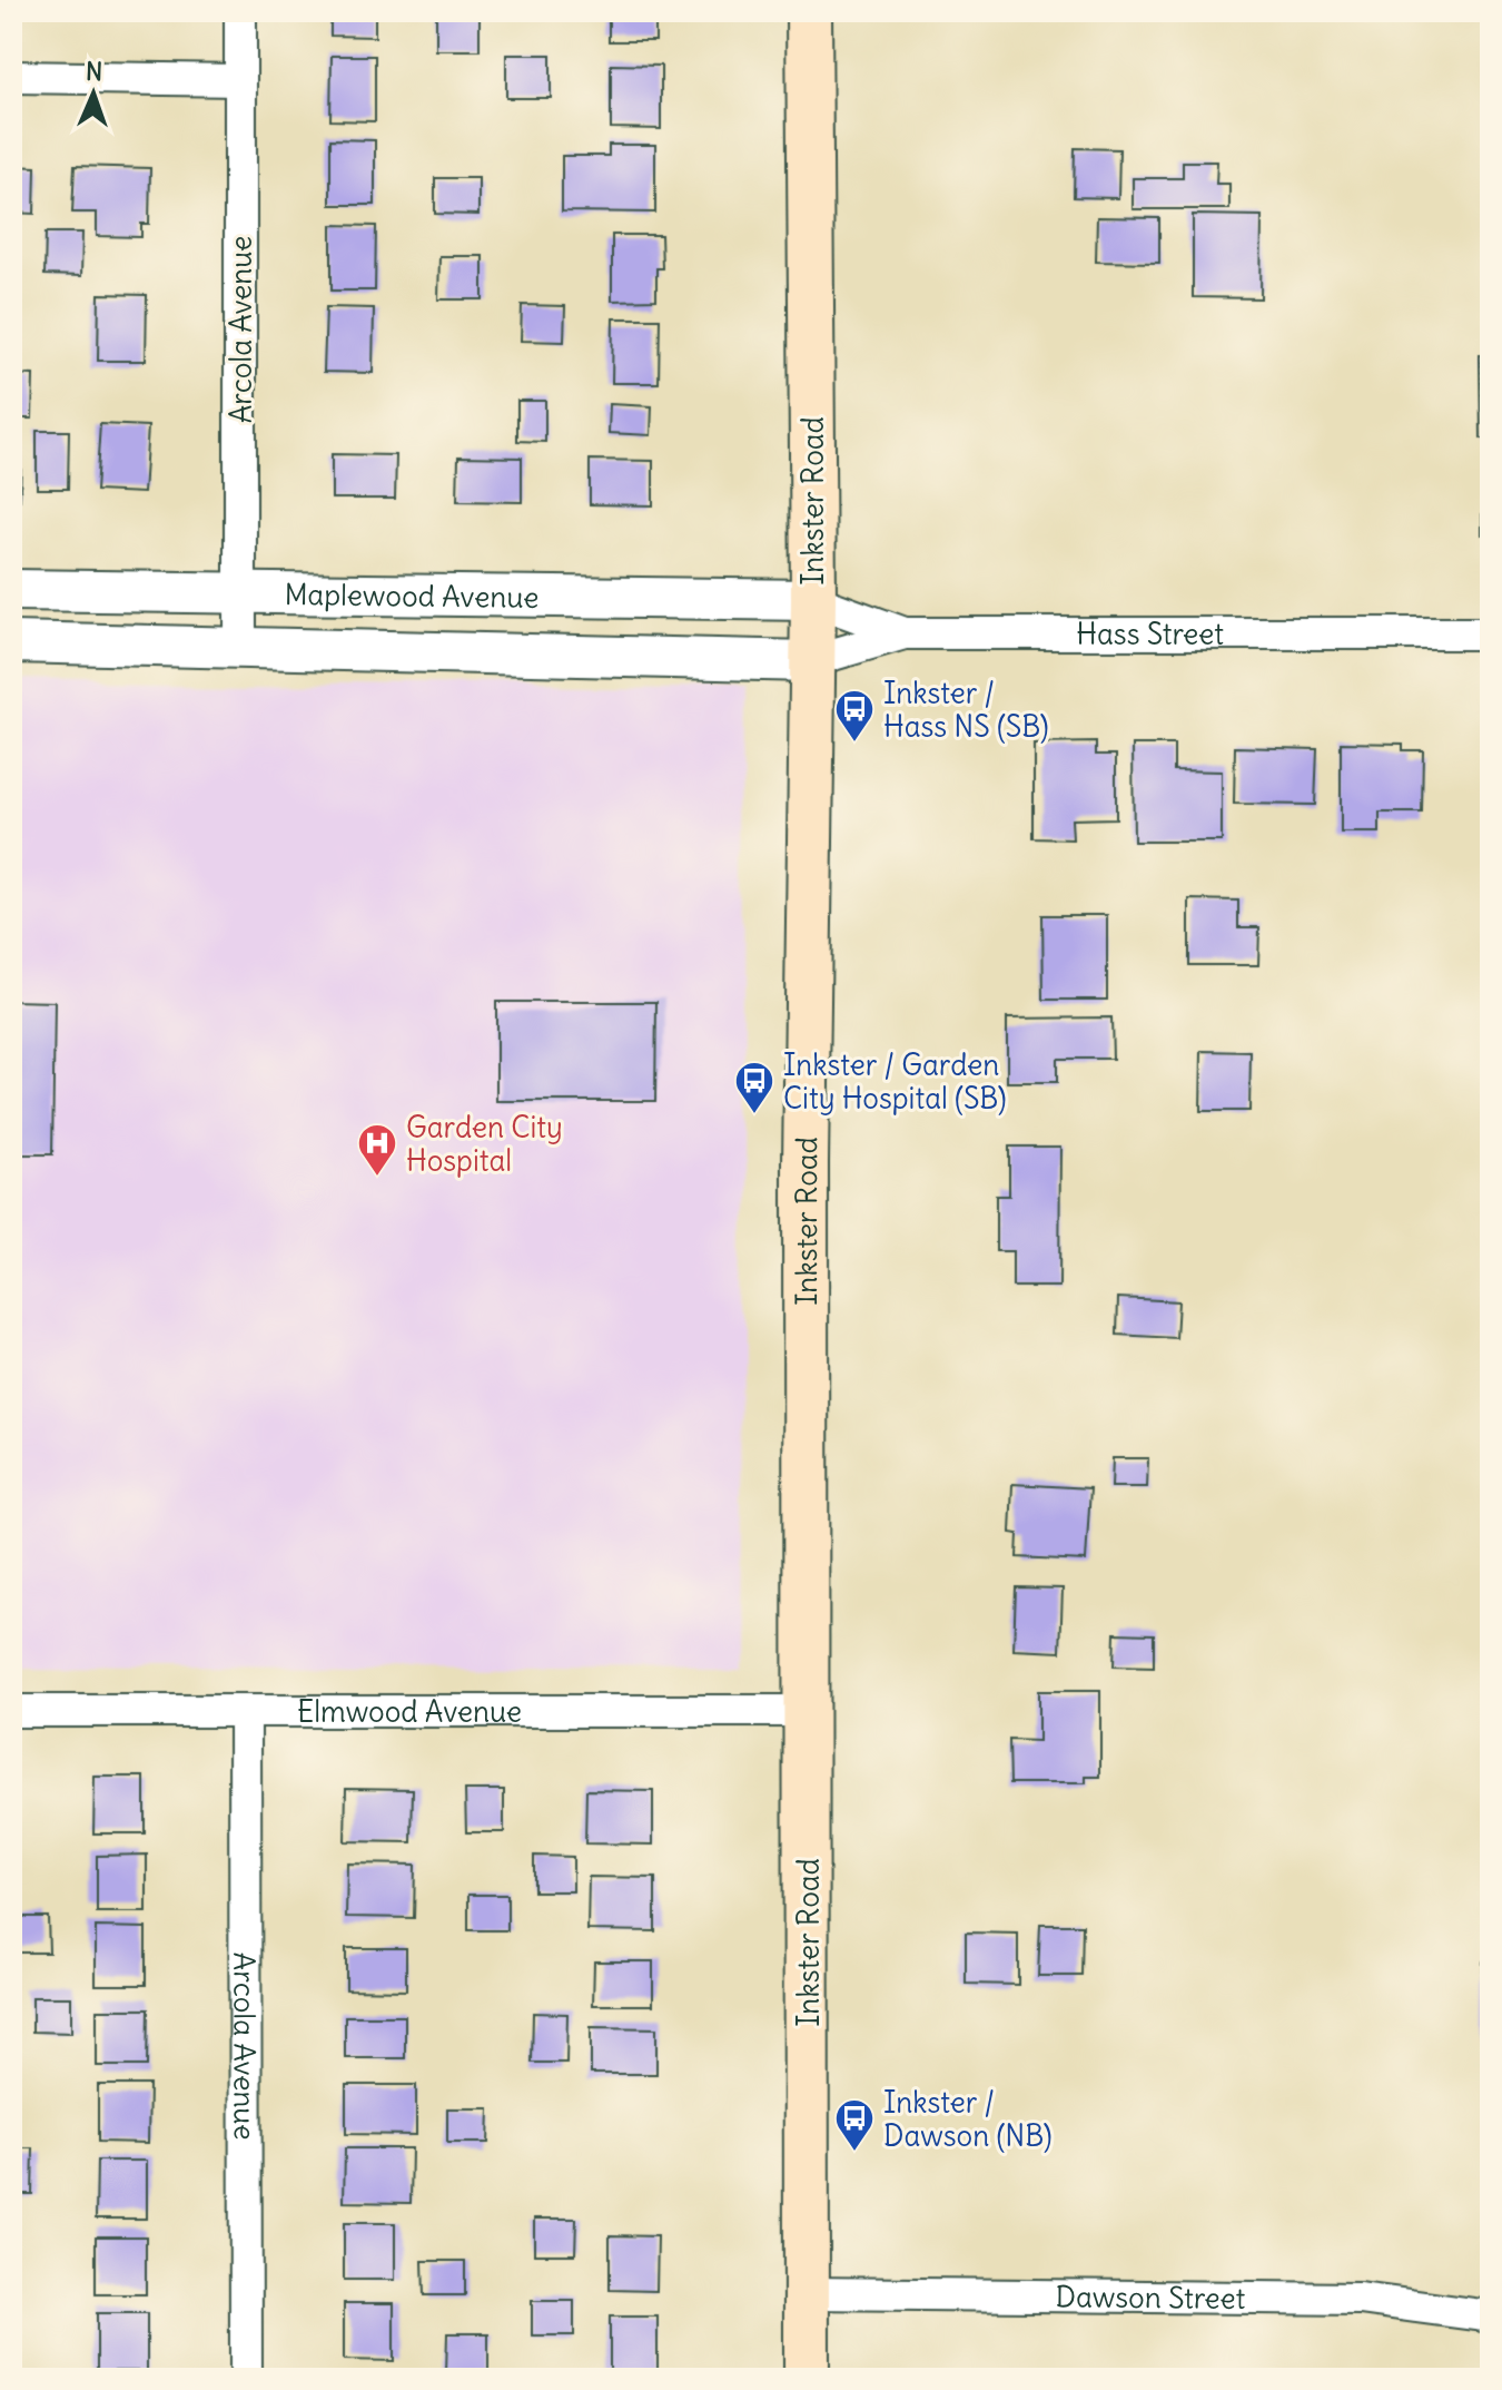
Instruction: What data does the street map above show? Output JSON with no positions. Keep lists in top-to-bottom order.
{
  "streets": {
    "main road": ["Inkster Road"],
    "street": [
      "Arcola Avenue",
      "Maplewood Avenue",
      "Hass Street",
      "Elmwood Avenue",
      "Dawson Street"
    ]
  },
  "crossings": [
    ["Arcola Avenue", "Maplewood Avenue"],
    ["Arcola Avenue", "Elmwood Avenue"],
    ["Inkster Road", "Maplewood Avenue"],
    ["Inkster Road", "Hass Street"],
    ["Inkster Road", "Elmwood Avenue"],
    ["Inkster Road", "Dawson Street"],
    ["Maplewood Avenue", "Hass Street"]
  ],
  "places": {
    "bus stop": ["Inkster / Hass NS (SB)", "Inkster / Garden City Hospital (SB)", "Inkster / Dawson (NB)"],
    "hospital": ["Garden City Hospital"]
  },
  "north": "top"
}
